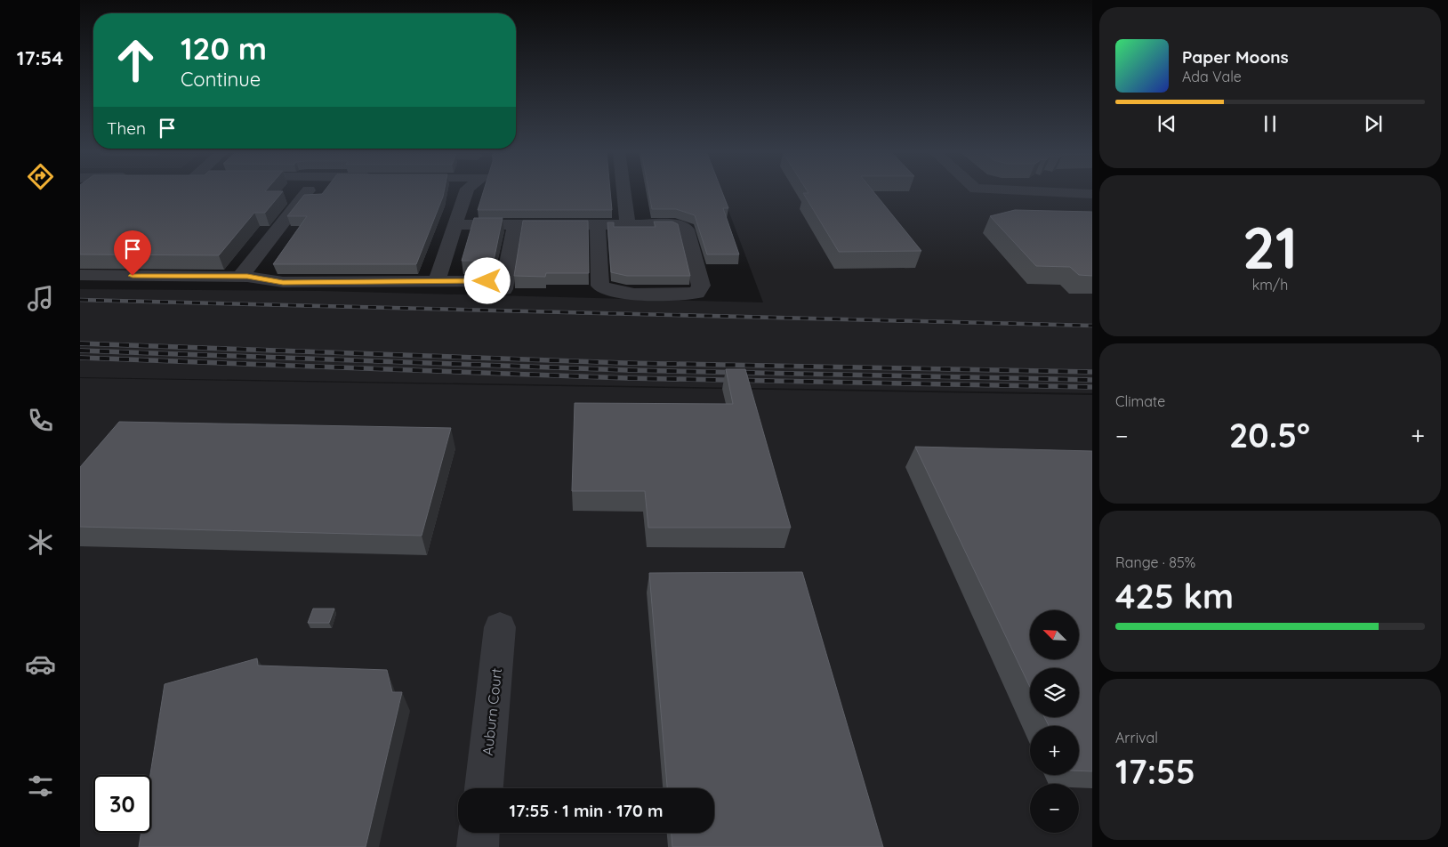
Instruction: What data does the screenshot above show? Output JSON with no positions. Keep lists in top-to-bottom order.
{
  "streets": {
    "street": ["Auburn Court"]
  },
  "north": "top left",
  "page": {
    "tabs": "17:54",
    "turn": ["120 m", "Continue"],
    "song": ["Paper Moons", "Ada Vale"],
    "then": "Then",
    "tile": [
      ["21", "km/h"],
      "Climate",
      ["Range · 85%", "425 km"],
      ["Arrival", "17:55"]
    ],
    "heat": ["−", "20.5°", "+"],
    "map_buttons": ["+", "−"],
    "limit": "30",
    "trip": "17:55 · 1 min · 170 m"
  }
}
